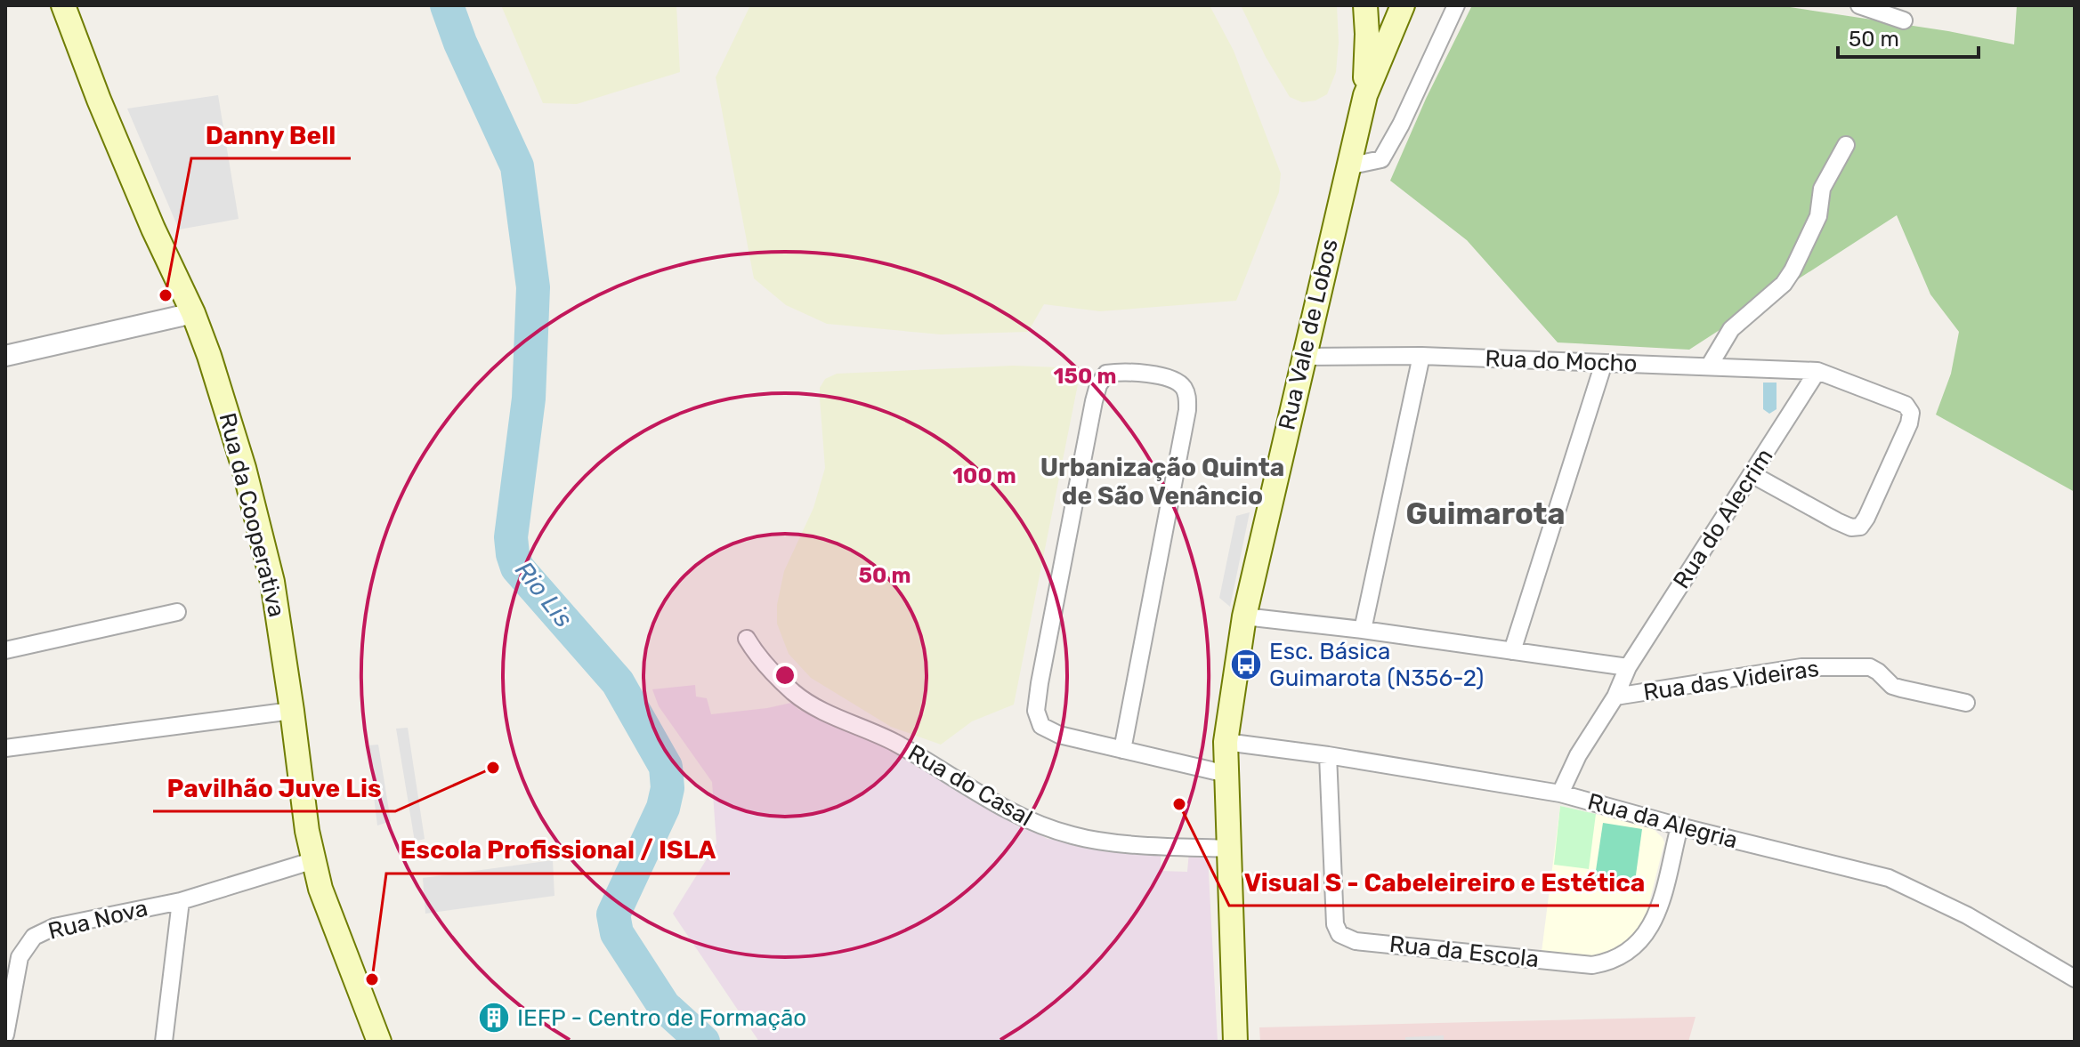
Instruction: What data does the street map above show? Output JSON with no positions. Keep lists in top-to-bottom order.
{
  "streets": {
    "main road": ["Rua Vale de Lobos", "Rua da Cooperativa"],
    "street": [
      "Rua do Mocho",
      "Rua do Alecrim",
      "Rua das Videiras",
      "Rua do Casal",
      "Rua da Alegria",
      "Rua Nova",
      "Rua da Escola"
    ]
  },
  "crossings": [
    ["Rua Vale de Lobos", "Rua do Mocho"],
    ["Rua Vale de Lobos", "Rua do Casal"],
    ["Rua Vale de Lobos", "Rua da Alegria"],
    ["Rua do Mocho", "Rua do Alecrim"],
    ["Rua da Cooperativa", "Rua Nova"],
    ["Rua do Alecrim", "Rua das Videiras"],
    ["Rua do Alecrim", "Rua da Alegria"],
    ["Rua da Alegria", "Rua da Escola"]
  ],
  "districts": ["Urbanização Quinta de São Venâncio", "Guimarota"],
  "water": ["Rio Lis"],
  "places": {
    "other": [
      "Danny Bell",
      "Pavilhão Juve Lis",
      "Visual S - Cabeleireiro e Estética",
      "Escola Profissional / ISLA"
    ],
    "bus stop": ["Esc. Básica Guimarota (N356-2)"],
    "building": ["IEFP - Centro de Formação"]
  },
  "scale_bar": "50 m",
  "rings": ["150 m", "100 m", "50 m"]
}
